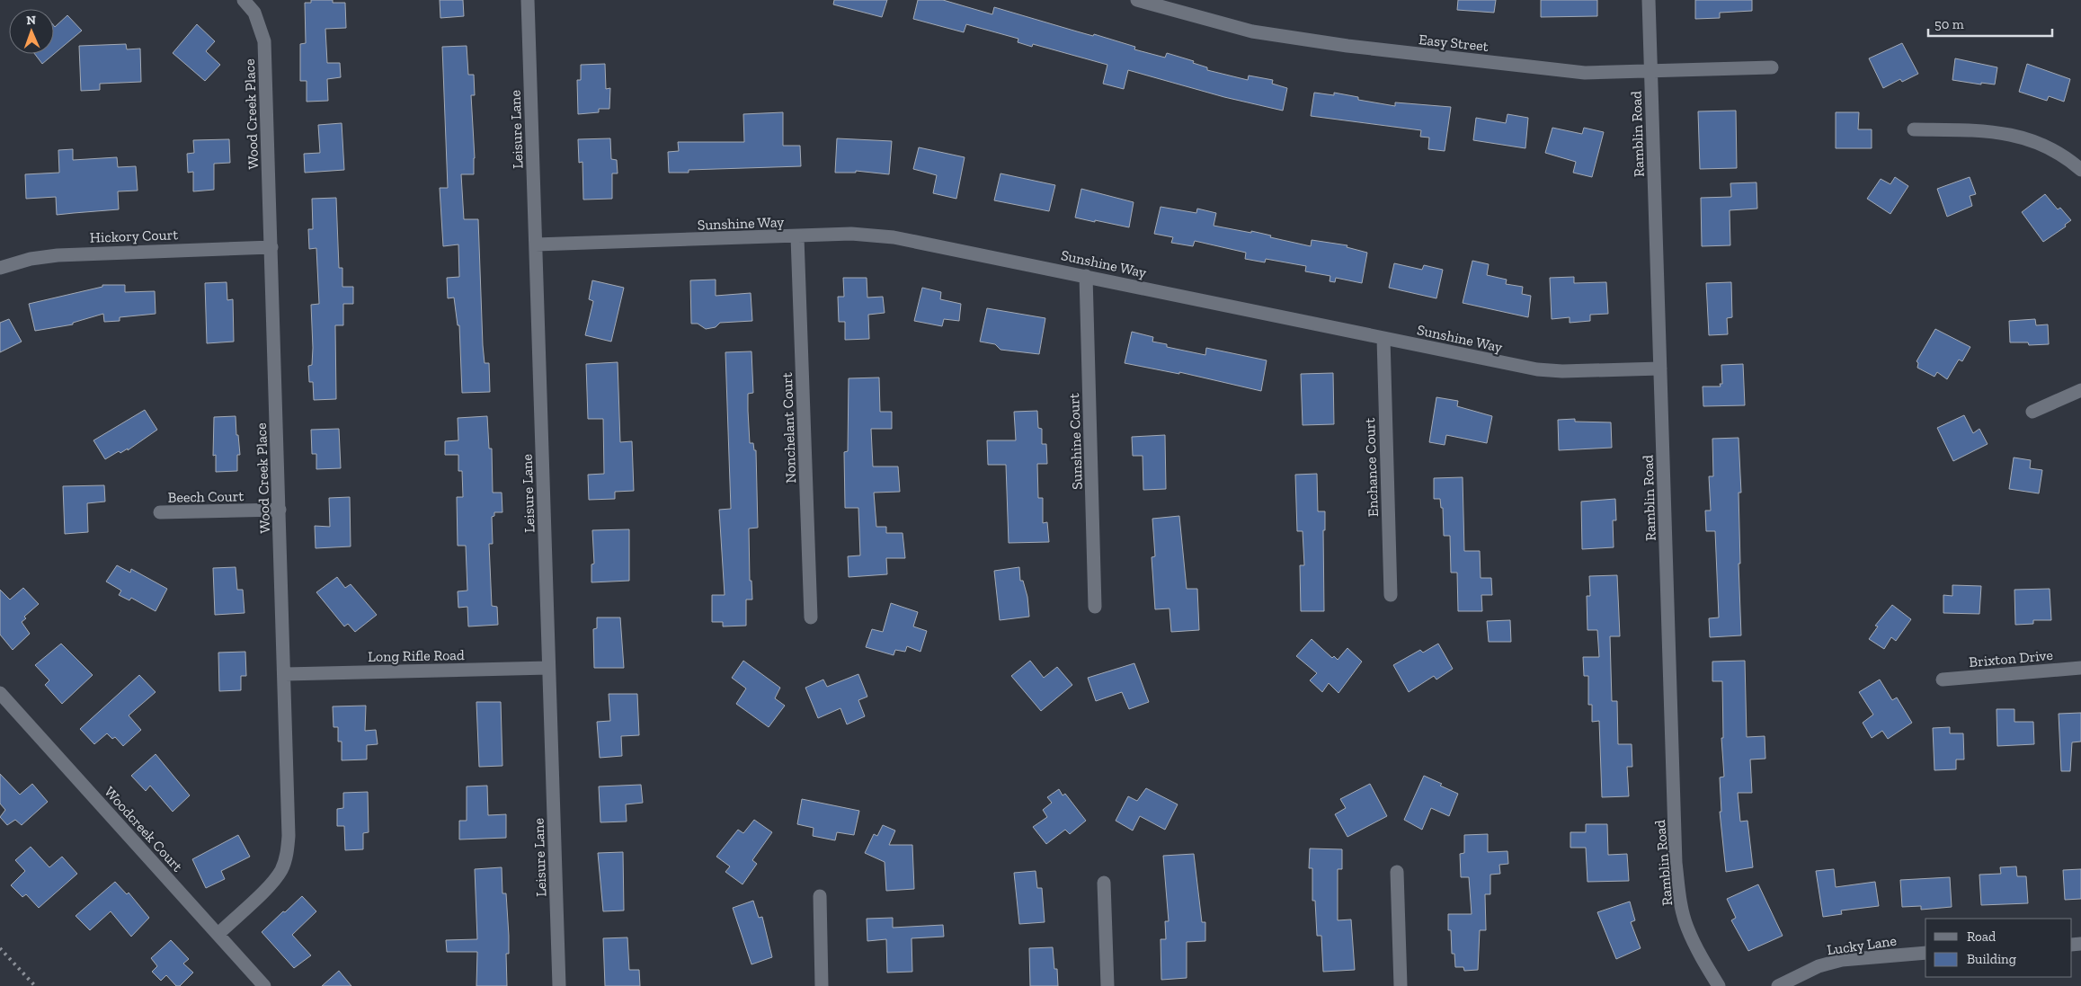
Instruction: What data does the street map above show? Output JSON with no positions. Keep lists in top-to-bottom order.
{
  "streets": {
    "street": [
      "Easy Street",
      "Wood Creek Place",
      "Leisure Lane",
      "Ramblin Road",
      "Sunshine Way",
      "Hickory Court",
      "Nonchelant Court",
      "Sunshine Court",
      "Enchance Court",
      "Beech Court",
      "Long Rifle Road",
      "Brixton Drive",
      "Woodcreek Court",
      "Lucky Lane"
    ]
  },
  "crossings": [
    ["Easy Street", "Ramblin Road"],
    ["Wood Creek Place", "Hickory Court"],
    ["Wood Creek Place", "Beech Court"],
    ["Wood Creek Place", "Long Rifle Road"],
    ["Wood Creek Place", "Woodcreek Court"],
    ["Leisure Lane", "Sunshine Way"],
    ["Leisure Lane", "Long Rifle Road"],
    ["Ramblin Road", "Sunshine Way"],
    ["Sunshine Way", "Nonchelant Court"],
    ["Sunshine Way", "Sunshine Court"],
    ["Sunshine Way", "Enchance Court"]
  ],
  "legend": ["Road", "Building"],
  "scale_bar": "50 m",
  "north": "top"
}
